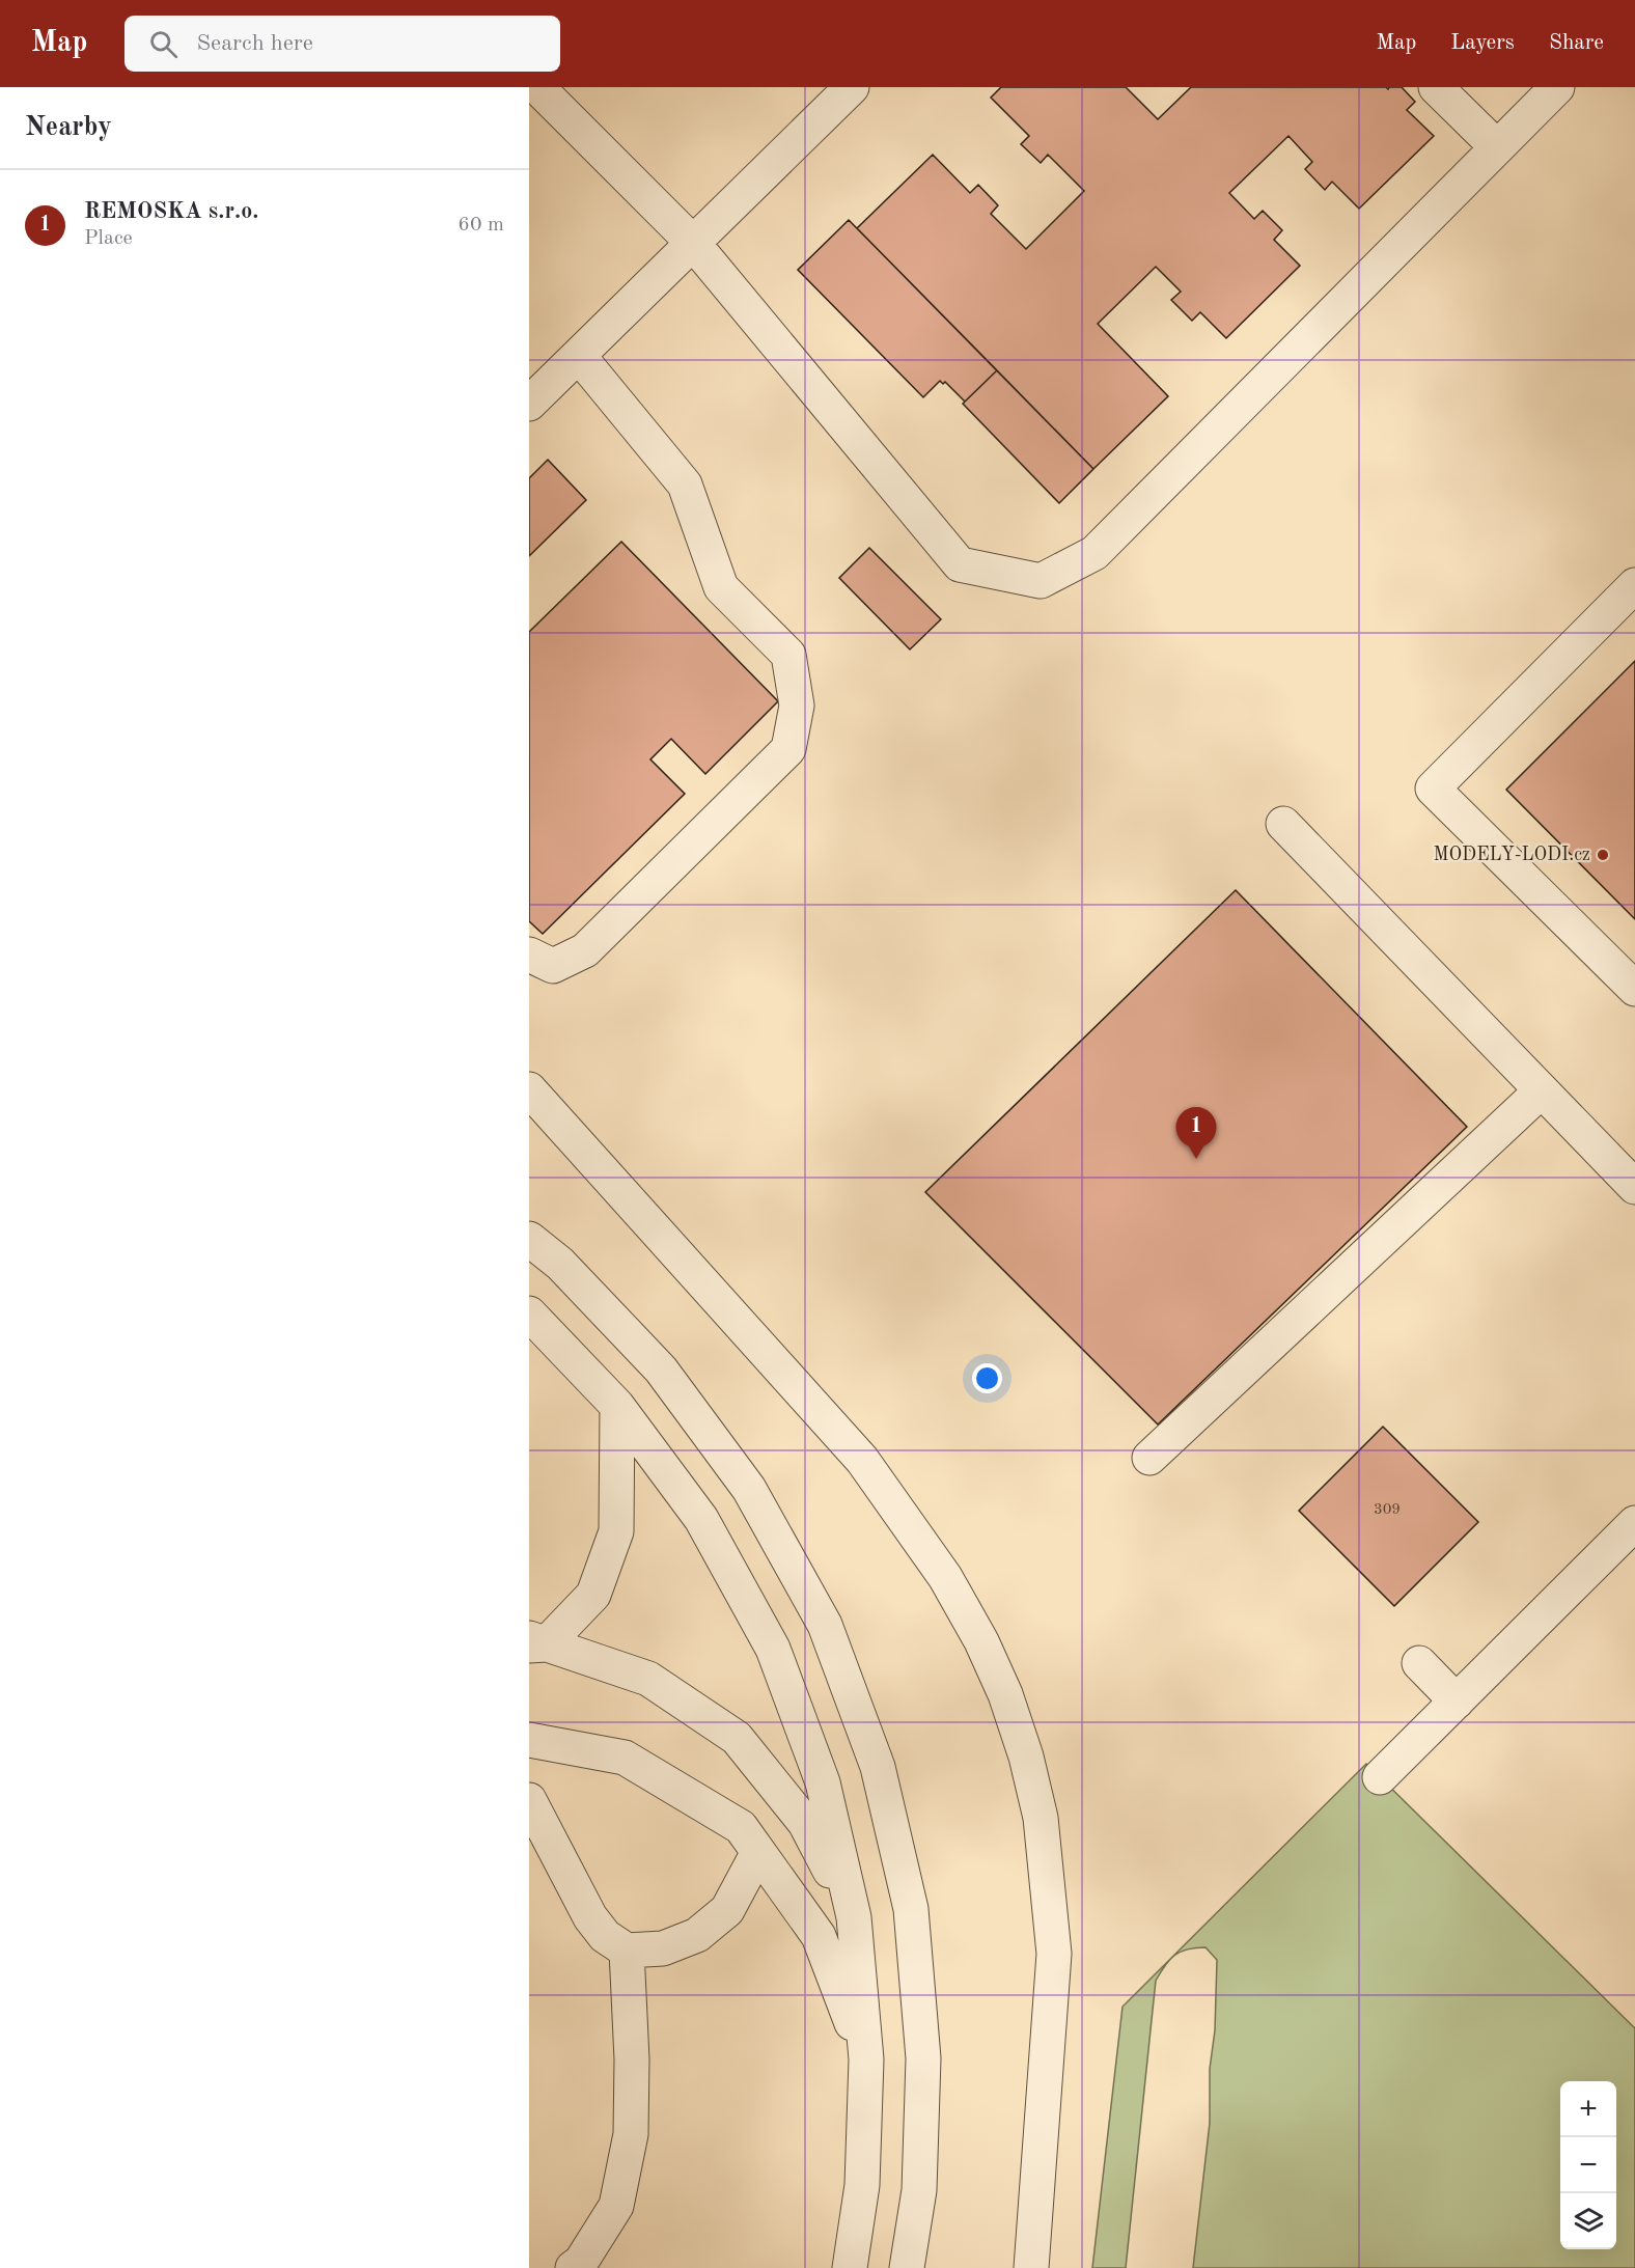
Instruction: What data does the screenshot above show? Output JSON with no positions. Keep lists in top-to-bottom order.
{
  "places": ["MODELY-LODI.cz"],
  "house_numbers": ["309"],
  "page": {
    "header": "Map",
    "search": "Search here",
    "nav": ["Map", "Layers", "Share"],
    "heading": "Nearby",
    "list": [
      {
        "mark": "1",
        "name": "REMOSKA s.r.o.",
        "note": "Place",
        "value": "60 m"
      }
    ],
    "pins": "1",
    "map_buttons": ["+", "−"]
  }
}
